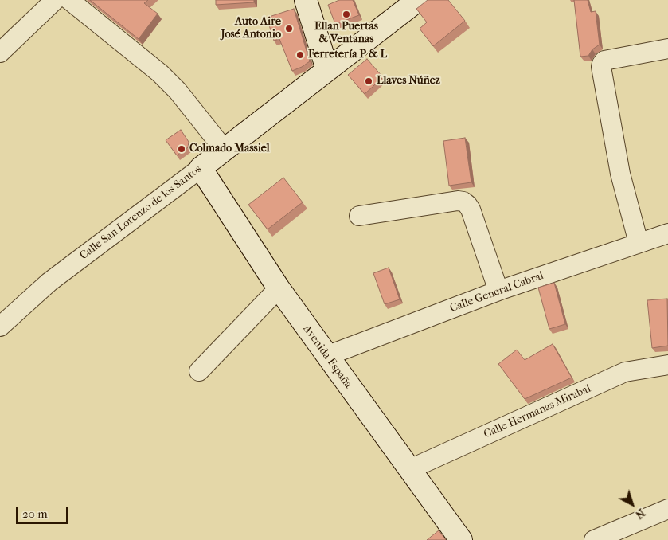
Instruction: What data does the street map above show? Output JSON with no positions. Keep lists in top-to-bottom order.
{
  "streets": {
    "street": [
      "Calle San Lorenzo de los Santos",
      "Calle General Cabral",
      "Avenida España",
      "Calle Hermanas Mirabal"
    ]
  },
  "crossings": [
    ["Calle San Lorenzo de los Santos", "Avenida España"],
    ["Calle General Cabral", "Avenida España"],
    ["Avenida España", "Calle Hermanas Mirabal"]
  ],
  "places": [
    "Ellan Puertas & Ventanas",
    "Auto Aire José Antonio",
    "Ferretería P & L",
    "Llaves Núñez",
    "Colmado Massiel"
  ],
  "scale_bar": "20 m",
  "north": "bottom right"
}
